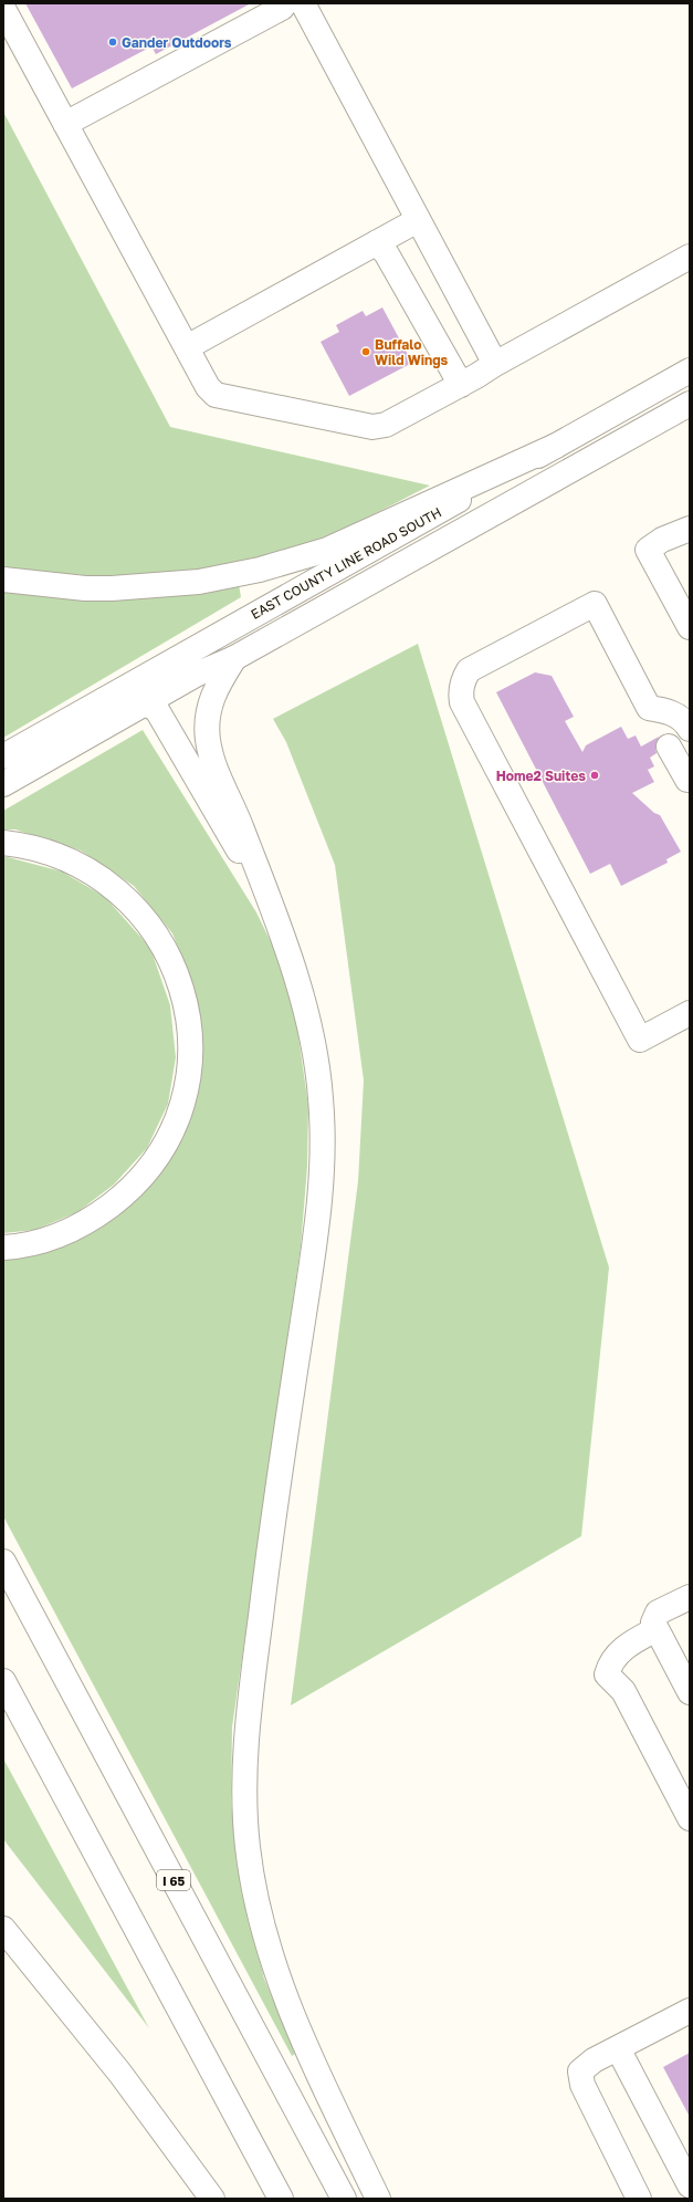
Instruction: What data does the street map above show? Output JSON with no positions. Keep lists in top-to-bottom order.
{
  "streets": {
    "main road": ["EAST COUNTY LINE ROAD SOUTH", "I 65"]
  },
  "places": ["Gander Outdoors", "Buffalo Wild Wings", "Home2 Suites"]
}
